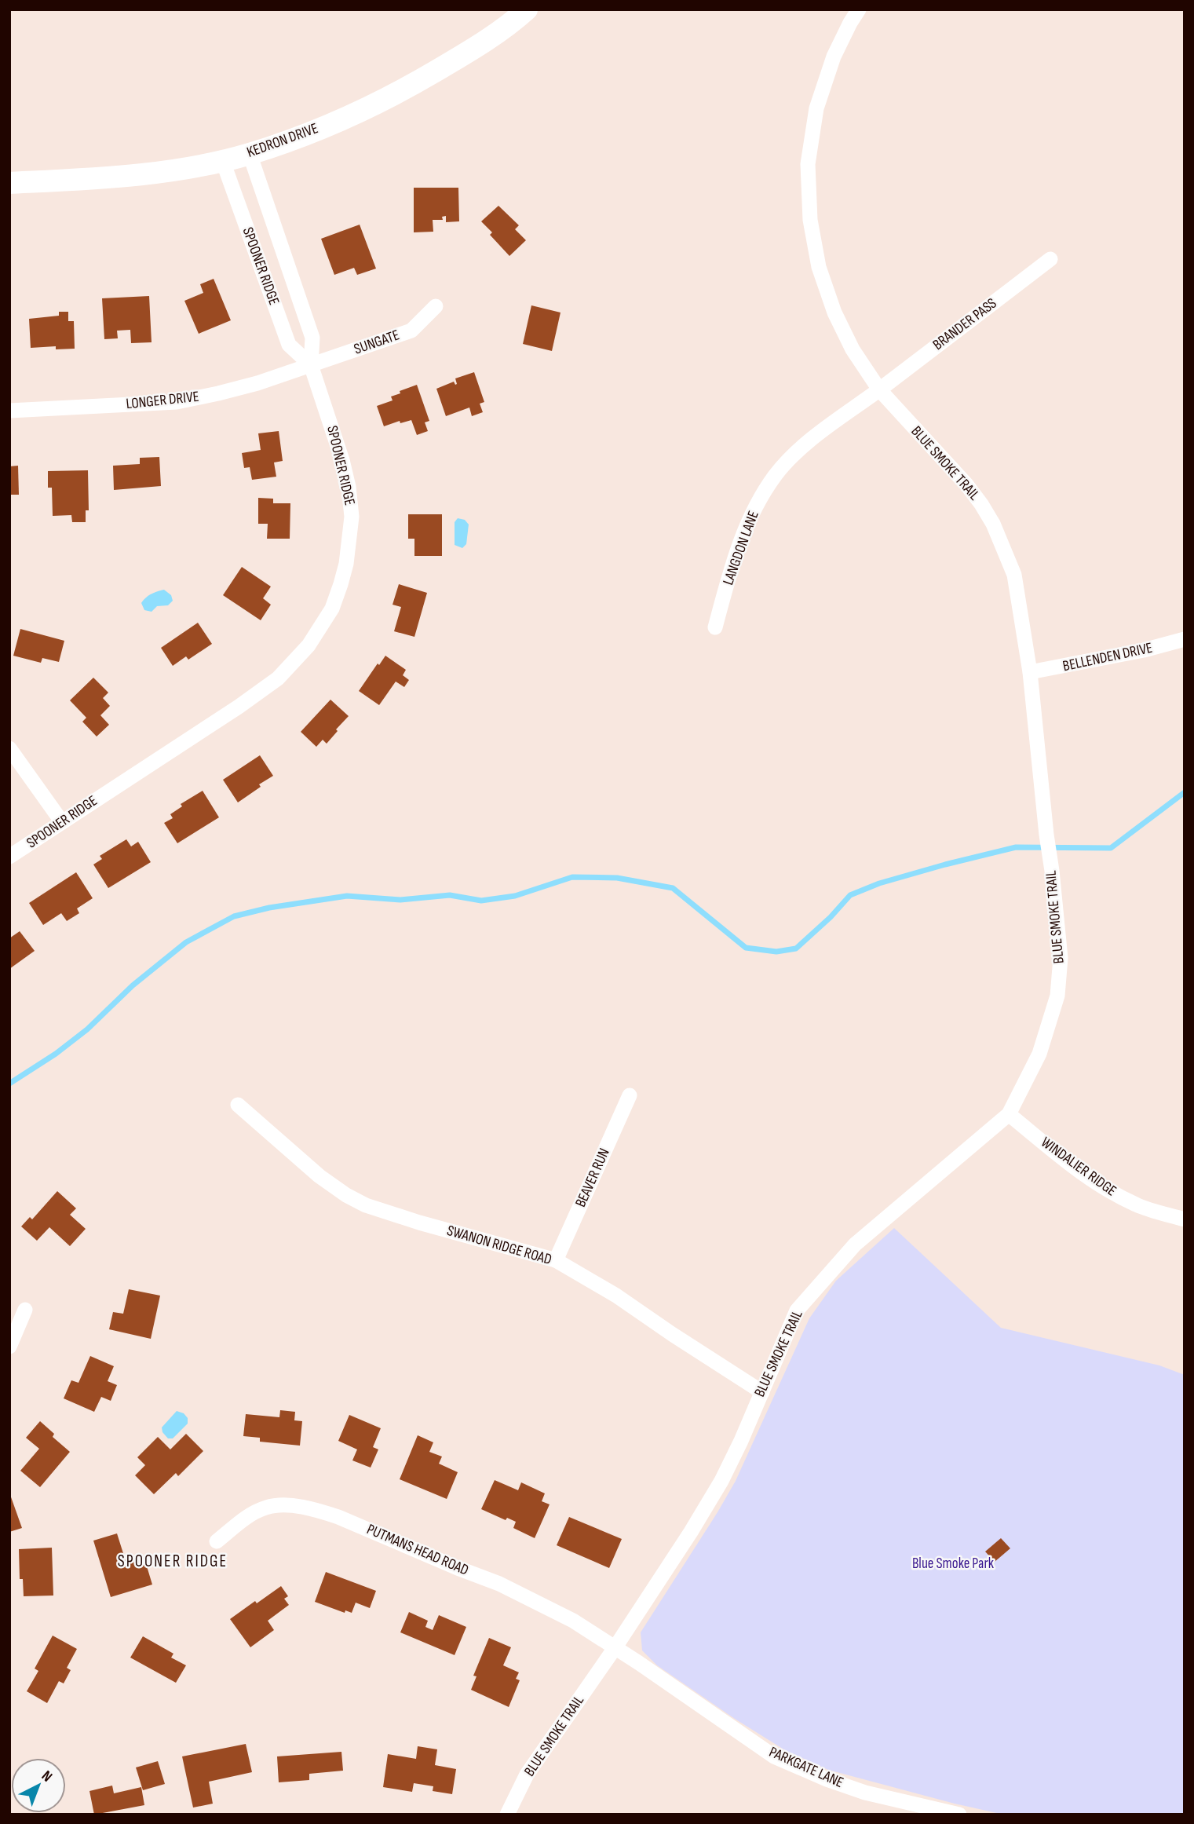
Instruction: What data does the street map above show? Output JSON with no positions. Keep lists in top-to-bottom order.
{
  "streets": {
    "street": [
      "KEDRON DRIVE",
      "SPOONER RIDGE",
      "BRANDER PASS",
      "SUNGATE",
      "LONGER DRIVE",
      "BLUE SMOKE TRAIL",
      "LANGDON LANE",
      "BELLENDEN DRIVE",
      "WINDALIER RIDGE",
      "BEAVER RUN",
      "SWANON RIDGE ROAD",
      "PUTMANS HEAD ROAD",
      "PARKGATE LANE"
    ]
  },
  "crossings": [
    ["KEDRON DRIVE", "SPOONER RIDGE"],
    ["SPOONER RIDGE", "SUNGATE"],
    ["SPOONER RIDGE", "LONGER DRIVE"],
    ["BRANDER PASS", "BLUE SMOKE TRAIL"],
    ["BRANDER PASS", "LANGDON LANE"],
    ["SUNGATE", "LONGER DRIVE"],
    ["BLUE SMOKE TRAIL", "LANGDON LANE"],
    ["BLUE SMOKE TRAIL", "BELLENDEN DRIVE"],
    ["BLUE SMOKE TRAIL", "WINDALIER RIDGE"],
    ["BLUE SMOKE TRAIL", "SWANON RIDGE ROAD"],
    ["BLUE SMOKE TRAIL", "PUTMANS HEAD ROAD"],
    ["BLUE SMOKE TRAIL", "PARKGATE LANE"],
    ["BEAVER RUN", "SWANON RIDGE ROAD"],
    ["PUTMANS HEAD ROAD", "PARKGATE LANE"]
  ],
  "districts": ["SPOONER RIDGE"],
  "parks": ["Blue Smoke Park"],
  "north": "top right"
}
